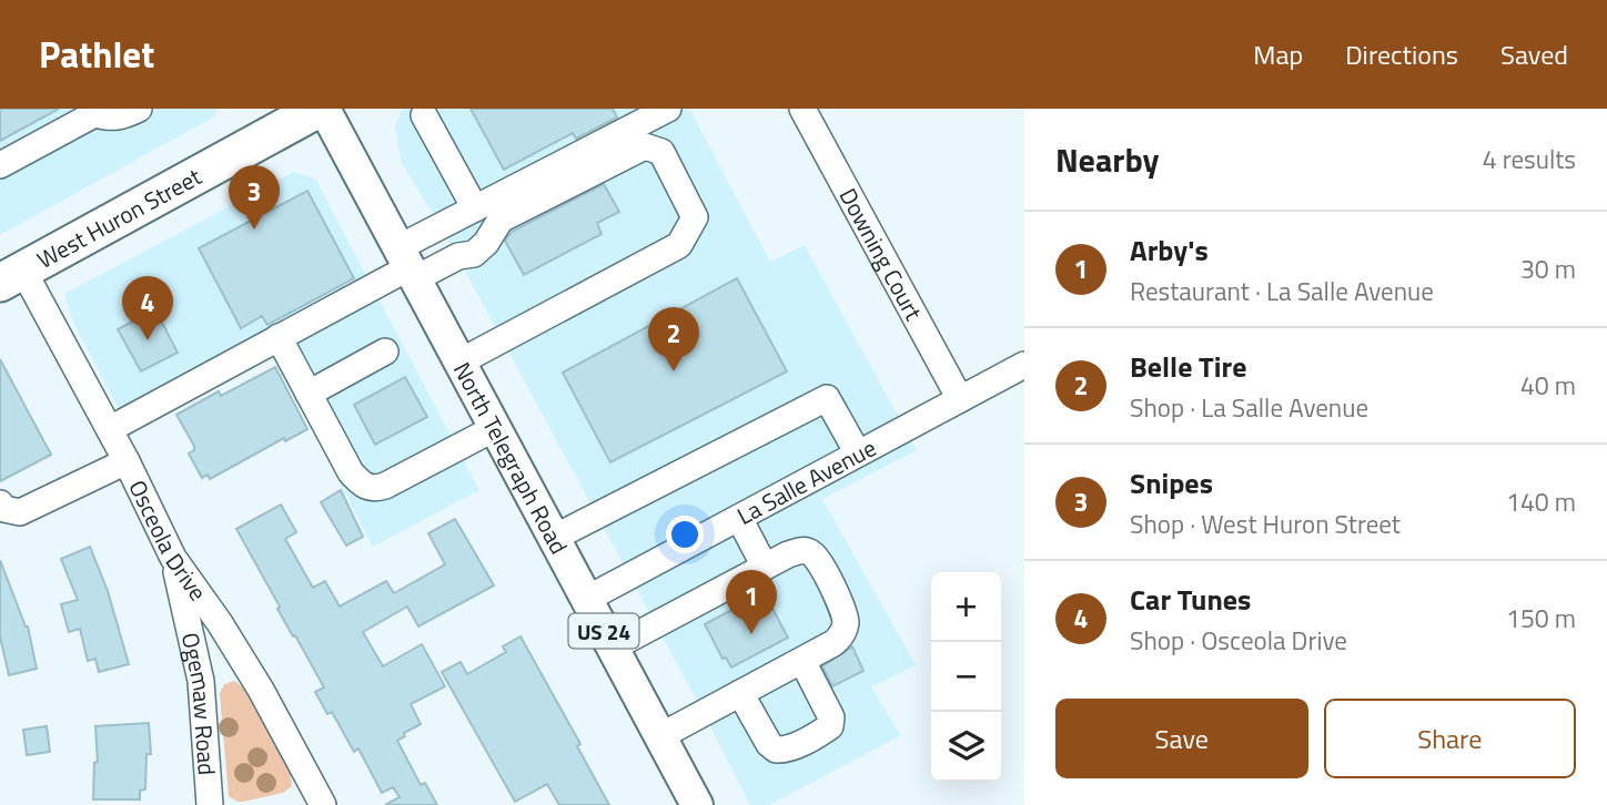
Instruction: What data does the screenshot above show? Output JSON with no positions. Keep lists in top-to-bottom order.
{
  "streets": {
    "highway": ["West Huron Street"],
    "main road": ["North Telegraph Road", "US 24"],
    "street": [
      "Downing Court",
      "La Salle Avenue",
      "Osceola Drive",
      "Ogemaw Road"
    ]
  },
  "crossings": [
    ["West Huron Street", "North Telegraph Road"],
    ["West Huron Street", "Osceola Drive"],
    ["Downing Court", "La Salle Avenue"],
    ["North Telegraph Road", "La Salle Avenue"],
    ["Osceola Drive", "Ogemaw Road"]
  ],
  "page": {
    "header": "Pathlet",
    "nav": ["Map", "Directions", "Saved"],
    "heading": ["Nearby", "4 results"],
    "pins": [
      "3",
      "4",
      "2",
      "1"
    ],
    "list": [
      {
        "mark": "1",
        "name": "Arby's",
        "note": "Restaurant · La Salle Avenue",
        "value": "30 m"
      },
      {
        "mark": "2",
        "name": "Belle Tire",
        "note": "Shop · La Salle Avenue",
        "value": "40 m"
      },
      {
        "mark": "3",
        "name": "Snipes",
        "note": "Shop · West Huron Street",
        "value": "140 m"
      },
      {
        "mark": "4",
        "name": "Car Tunes",
        "note": "Shop · Osceola Drive",
        "value": "150 m"
      }
    ],
    "map_buttons": ["+", "−"],
    "buttons": ["Save", "Share"]
  }
}
